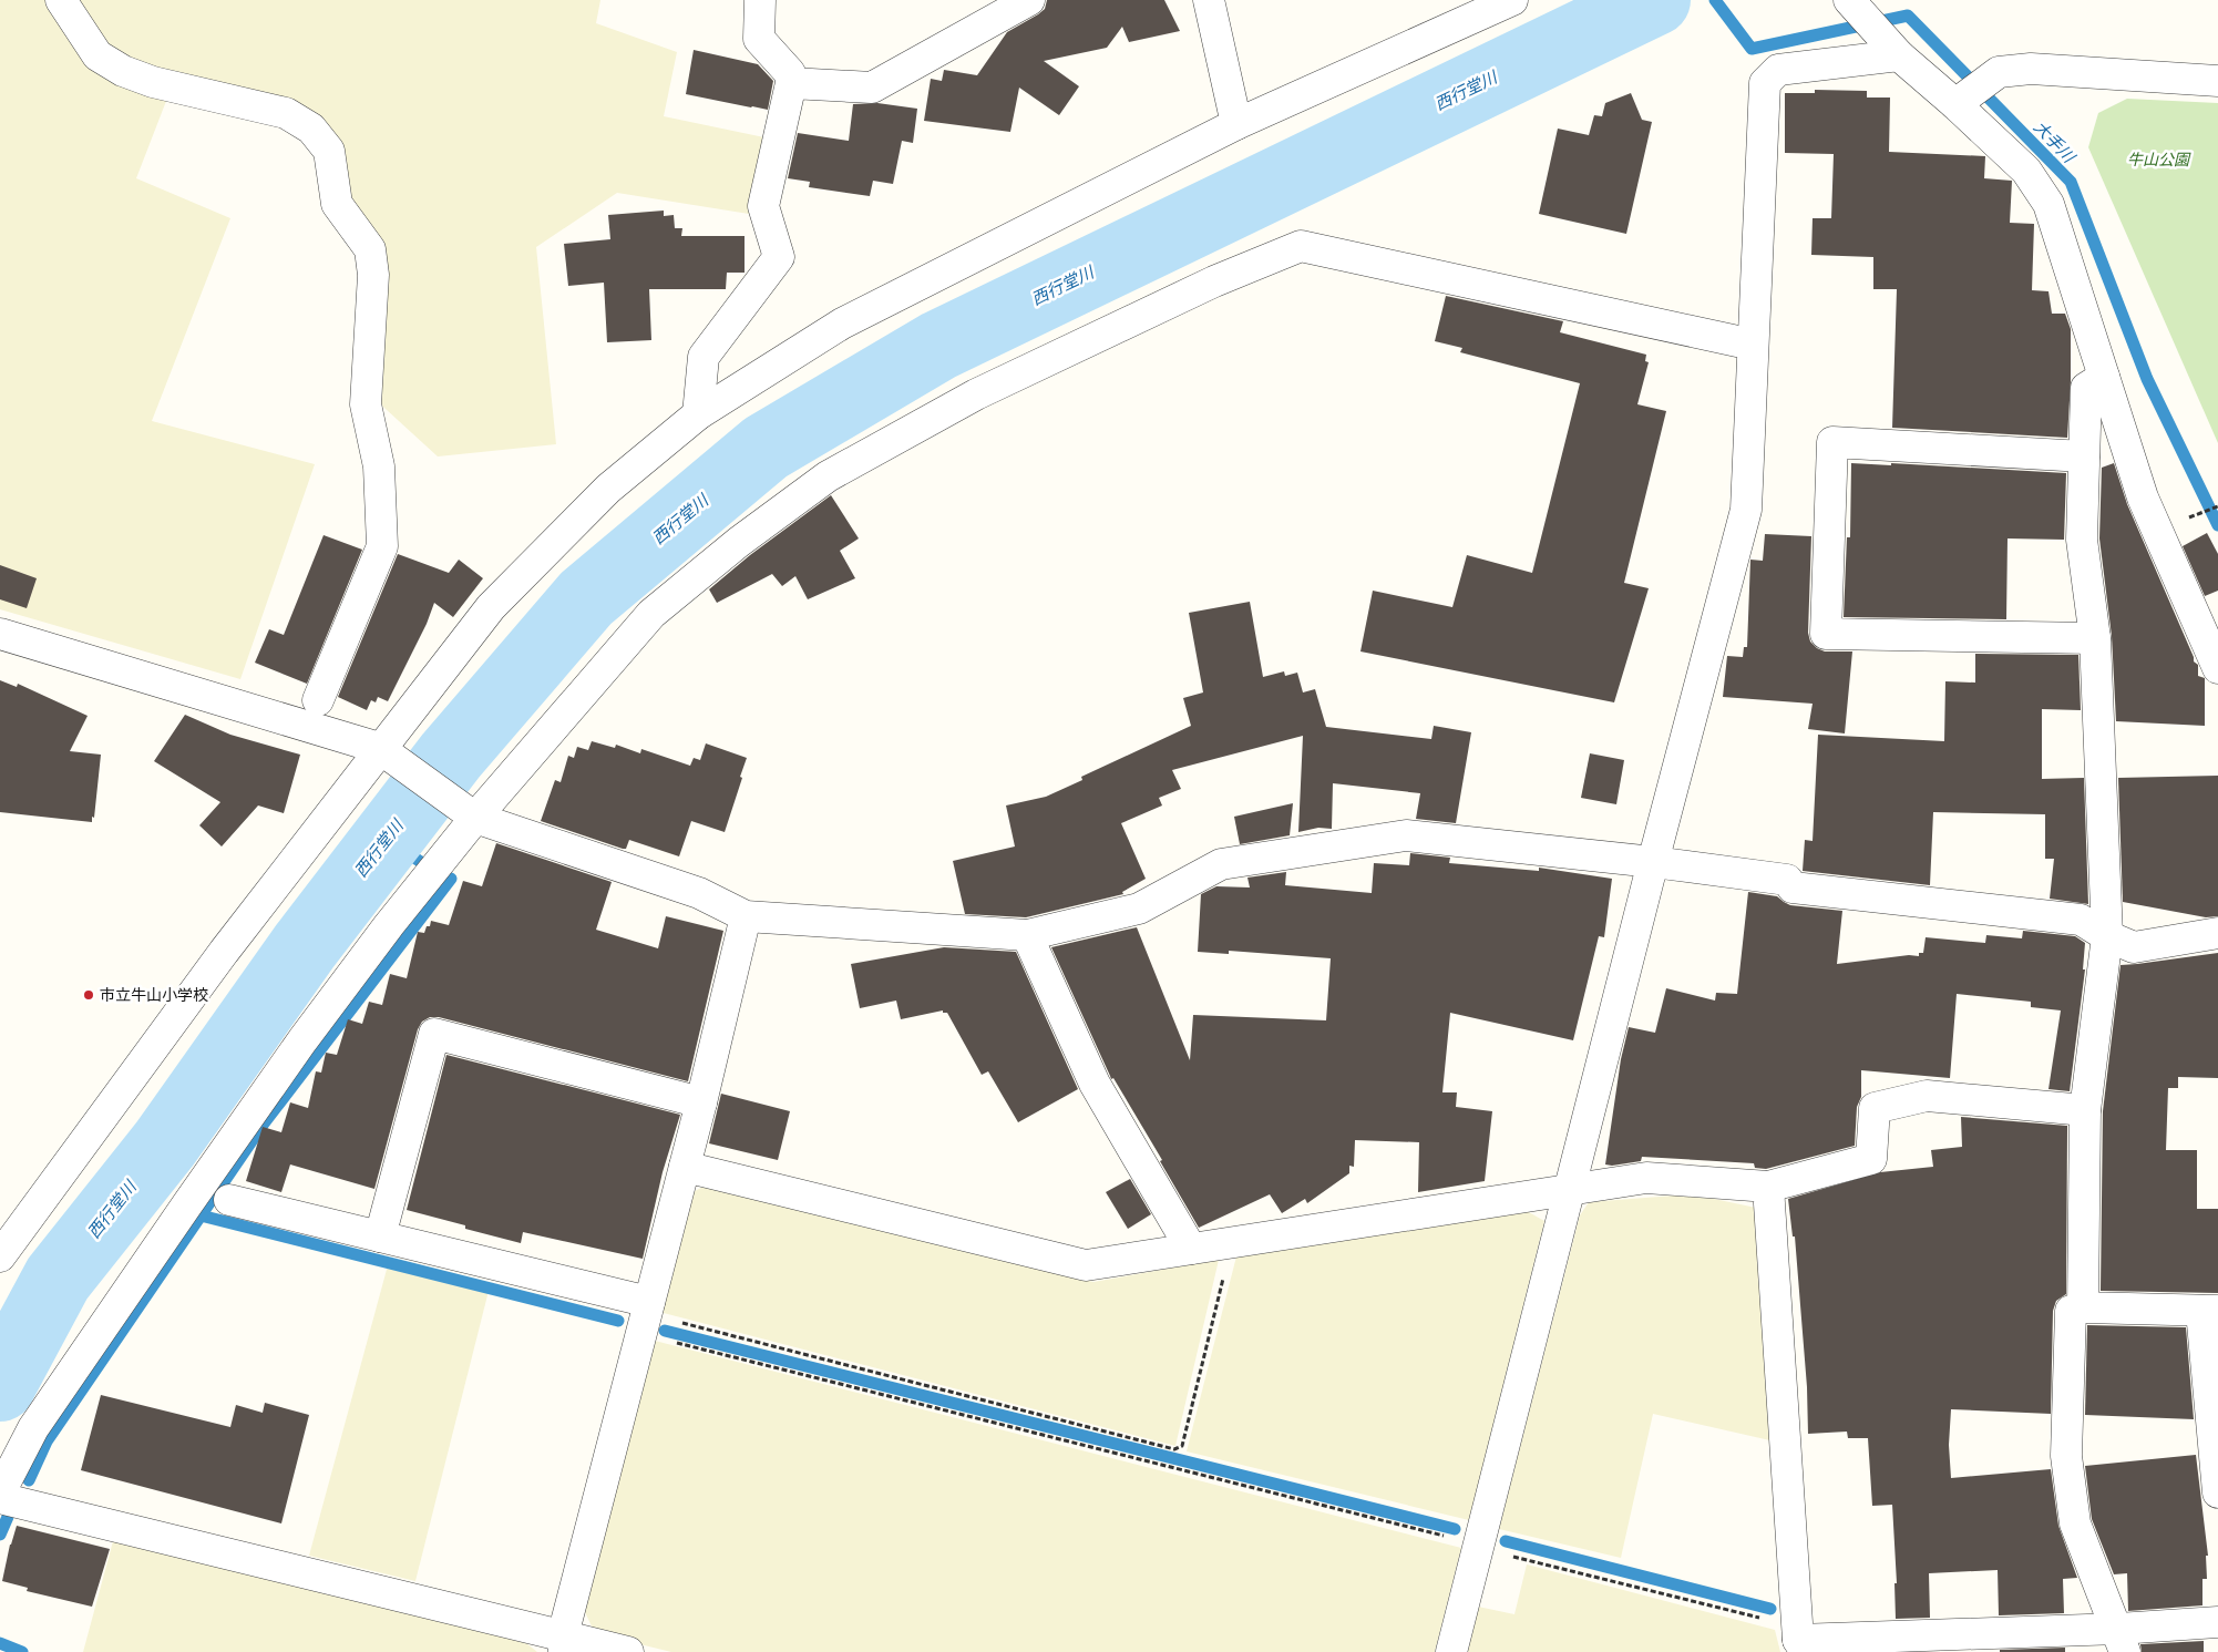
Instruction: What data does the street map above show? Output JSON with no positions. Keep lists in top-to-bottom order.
{
  "water": ["西行堂川", "大手川"],
  "parks": ["牛山公園"],
  "places": ["市立牛山小学校"]
}
